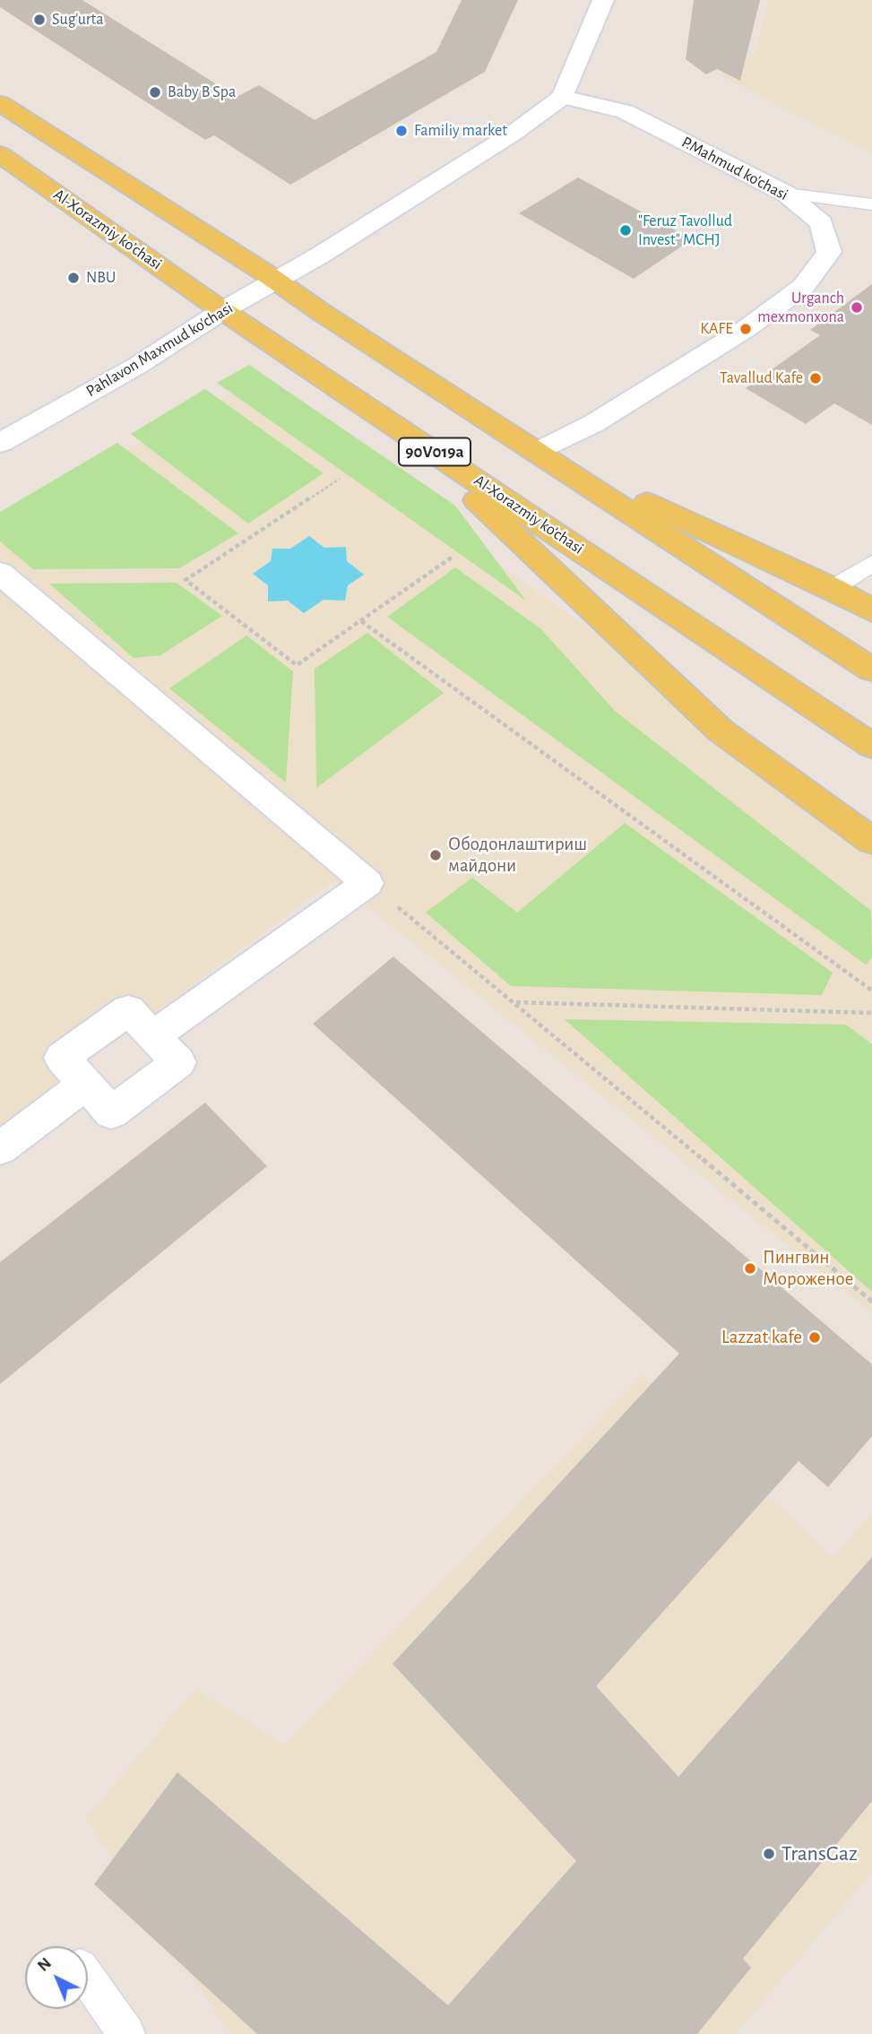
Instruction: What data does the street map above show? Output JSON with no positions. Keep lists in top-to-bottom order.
{
  "streets": {
    "main road": ["Al-Xorazmiy ko’chasi", "90V019a"],
    "street": ["P.Mahmud ko'chasi", "Pahlavon Maxmud ko'chasi"]
  },
  "crossings": [
    ["P.Mahmud ko'chasi", "Pahlavon Maxmud ko'chasi"],
    ["P.Mahmud ko'chasi", "90V019a"],
    ["Al-Xorazmiy ko’chasi", "Pahlavon Maxmud ko'chasi"],
    ["Pahlavon Maxmud ko'chasi", "90V019a"]
  ],
  "places": [
    "Sug'urta",
    "Baby B Spa",
    "Familiy market",
    "\"Feruz Tavollud Invest\" MCHJ",
    "NBU",
    "Urganch mexmonxona",
    "KAFE",
    "Tavallud Kafe",
    "Ободонлаштириш майдони",
    "Пингвин Мороженое",
    "Lazzat kafe",
    "TransGaz"
  ],
  "north": "top left"
}
